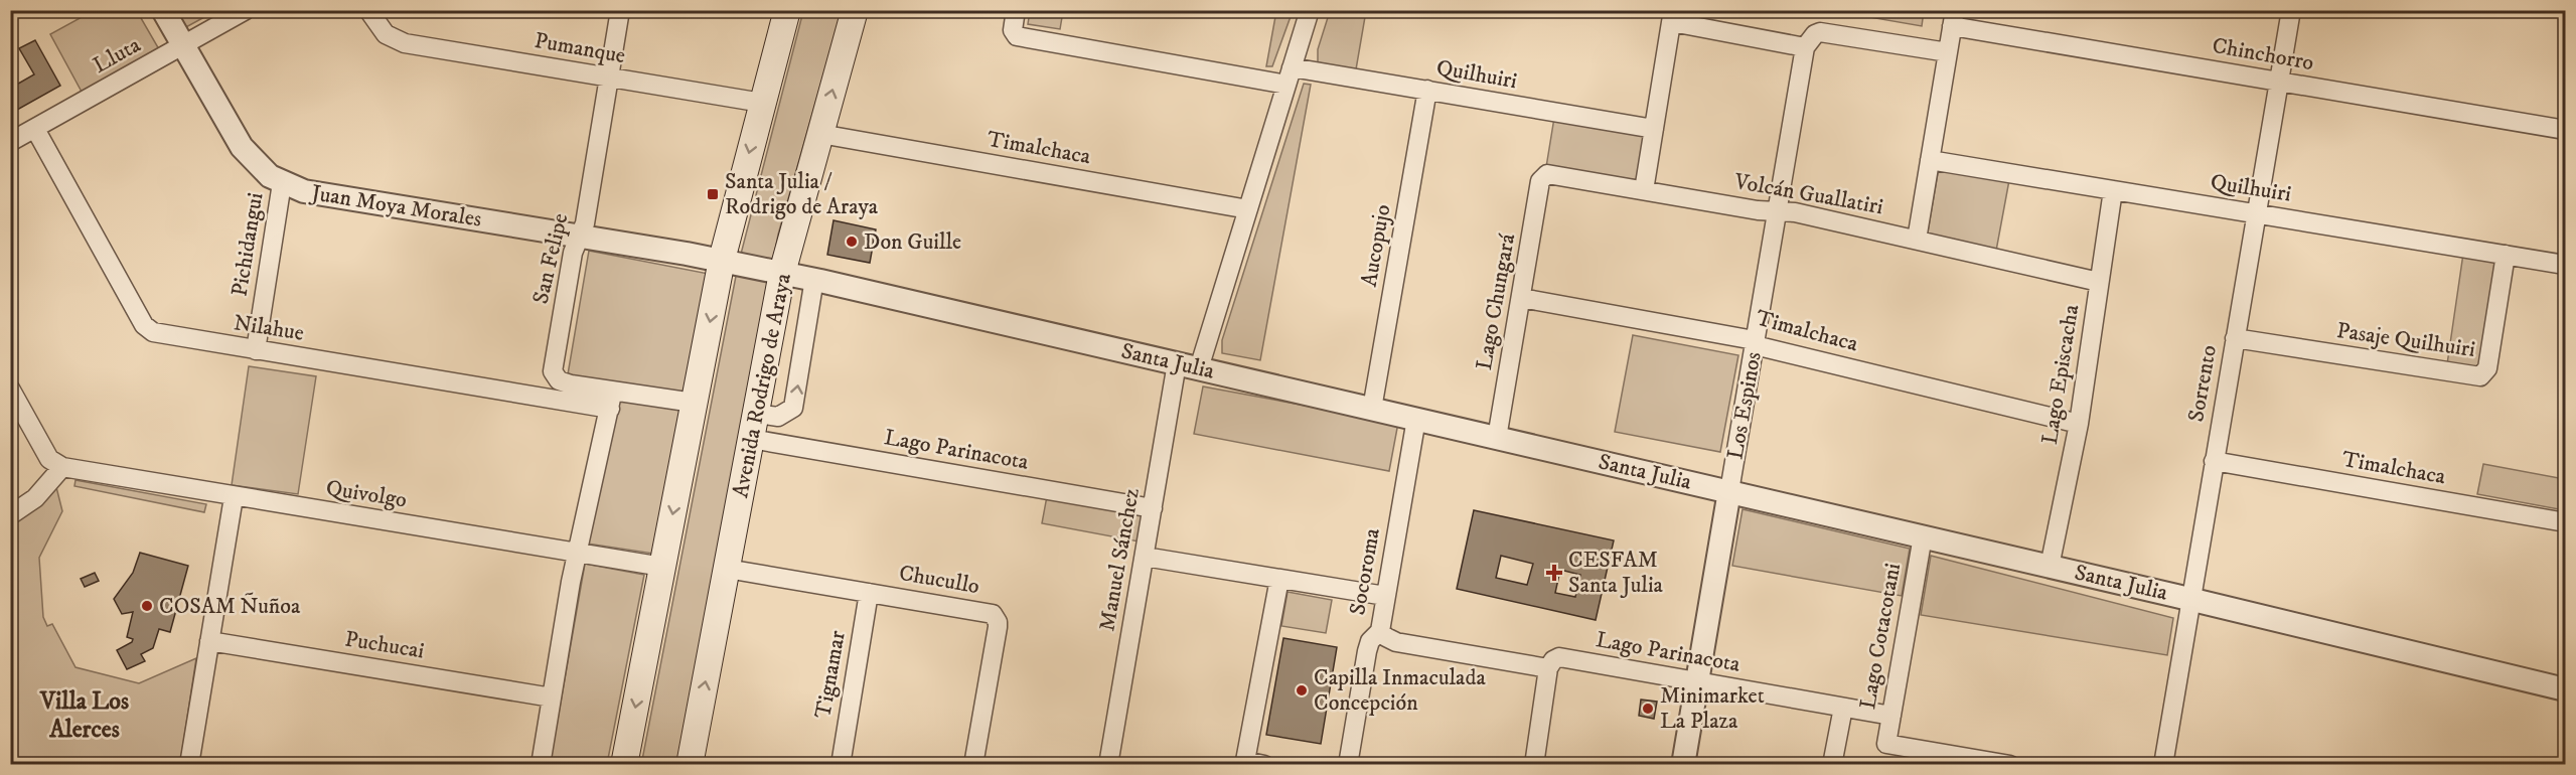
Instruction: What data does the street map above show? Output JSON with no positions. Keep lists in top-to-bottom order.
{
  "streets": {
    "main road": ["Avenida Rodrigo de Araya"],
    "street": [
      "Pumanque",
      "Chinchorro",
      "Lluta",
      "Quilhuiri",
      "Timalchaca",
      "Volcán Guallatiri",
      "Juan Moya Morales",
      "Pichidangui",
      "Aucopujo",
      "San Felipe",
      "Lago Chungará",
      "Nilahue",
      "Pasaje Quilhuiri",
      "Santa Julia",
      "Lago Episcacha",
      "Sorrento",
      "Los Espinos",
      "Lago Parinacota",
      "Quivolgo",
      "Manuel Sánchez",
      "Socoroma",
      "Chucullo",
      "Lago Cotacotani",
      "Puchucai",
      "Tignamar"
    ]
  },
  "crossings": [
    ["Pumanque", "San Felipe"],
    ["Chinchorro", "Sorrento"],
    ["Lluta", "Juan Moya Morales"],
    ["Lluta", "Nilahue"],
    ["Quilhuiri", "Aucopujo"],
    ["Quilhuiri", "Pasaje Quilhuiri"],
    ["Quilhuiri", "Lago Episcacha"],
    ["Quilhuiri", "Sorrento"],
    ["Quilhuiri", "Manuel Sánchez"],
    ["Timalchaca", "Lago Chungará"],
    ["Timalchaca", "Lago Episcacha"],
    ["Timalchaca", "Sorrento"],
    ["Timalchaca", "Avenida Rodrigo de Araya"],
    ["Timalchaca", "Los Espinos"],
    ["Timalchaca", "Manuel Sánchez"],
    ["Volcán Guallatiri", "Lago Chungará"],
    ["Volcán Guallatiri", "Lago Episcacha"],
    ["Volcán Guallatiri", "Los Espinos"],
    ["Juan Moya Morales", "Pichidangui"],
    ["Juan Moya Morales", "San Felipe"],
    ["Juan Moya Morales", "Santa Julia"],
    ["Pichidangui", "Nilahue"],
    ["Aucopujo", "Santa Julia"],
    ["San Felipe", "Nilahue"],
    ["Lago Chungará", "Santa Julia"],
    ["Pasaje Quilhuiri", "Sorrento"],
    ["Santa Julia", "Lago Episcacha"],
    ["Santa Julia", "Sorrento"],
    ["Santa Julia", "Avenida Rodrigo de Araya"],
    ["Santa Julia", "Los Espinos"],
    ["Santa Julia", "Manuel Sánchez"],
    ["Santa Julia", "Socoroma"],
    ["Santa Julia", "Lago Cotacotani"],
    ["Avenida Rodrigo de Araya", "Lago Parinacota"],
    ["Avenida Rodrigo de Araya", "Chucullo"],
    ["Los Espinos", "Lago Parinacota"],
    ["Lago Parinacota", "Manuel Sánchez"],
    ["Lago Parinacota", "Socoroma"],
    ["Lago Parinacota", "Lago Cotacotani"],
    ["Chucullo", "Tignamar"]
  ],
  "districts": ["Villa Los Alerces"],
  "places": {
    "transit": ["Santa Julia / Rodrigo de Araya"],
    "other": [
      "Don Guille",
      "COSAM Ñuñoa",
      "Capilla Inmaculada Concepción",
      "Minimarket La Plaza"
    ],
    "health": ["CESFAM Santa Julia"]
  }
}
